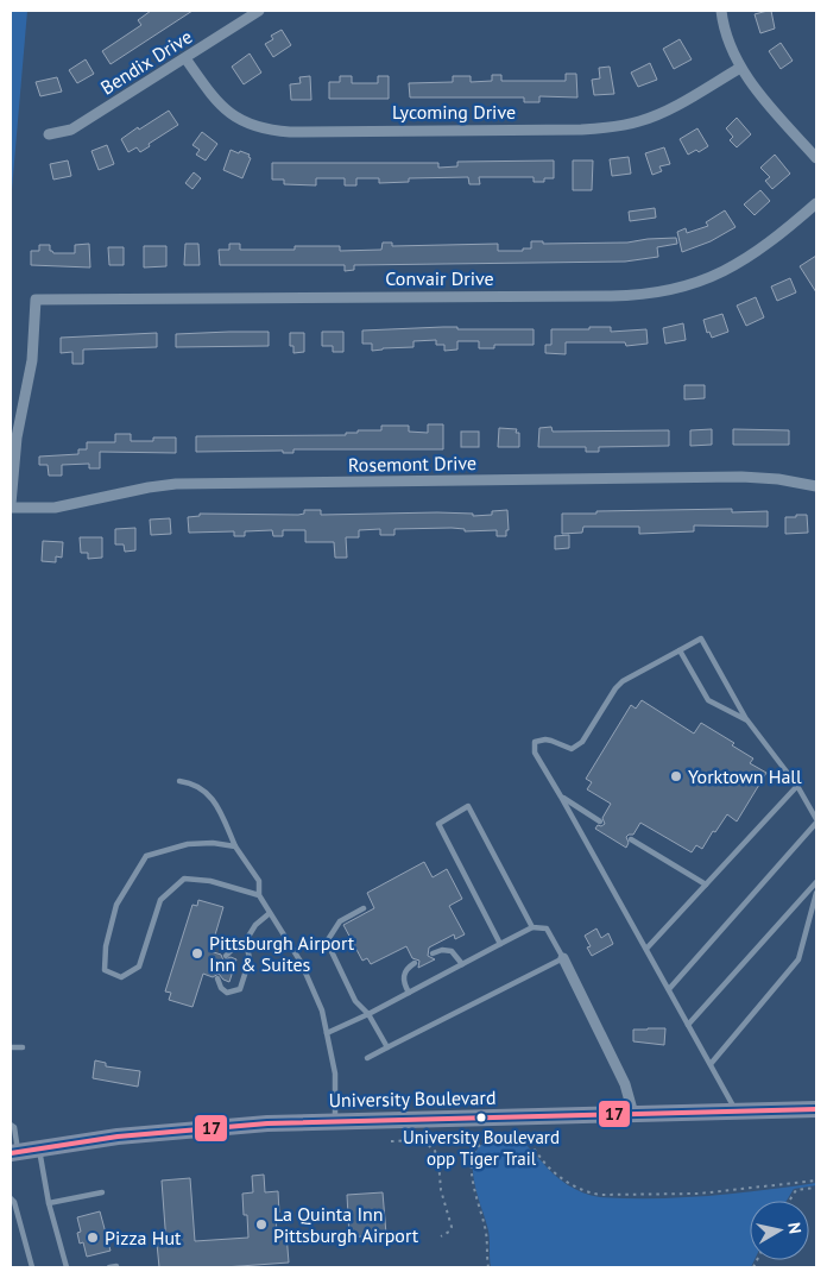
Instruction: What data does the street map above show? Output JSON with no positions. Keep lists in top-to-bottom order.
{
  "streets": {
    "main road": ["University Boulevard"],
    "street": [
      "Bendix Drive",
      "Lycoming Drive",
      "Convair Drive",
      "Rosemont Drive"
    ]
  },
  "crossings": [
    ["Bendix Drive", "Lycoming Drive"],
    ["Convair Drive", "Rosemont Drive"]
  ],
  "places": [
    "Yorktown Hall",
    "Pittsburgh Airport Inn & Suites",
    "University Boulevard opp Tiger Trail",
    "La Quinta Inn Pittsburgh Airport",
    "Pizza Hut"
  ],
  "lines": ["transit line 17"],
  "north": "right"
}
